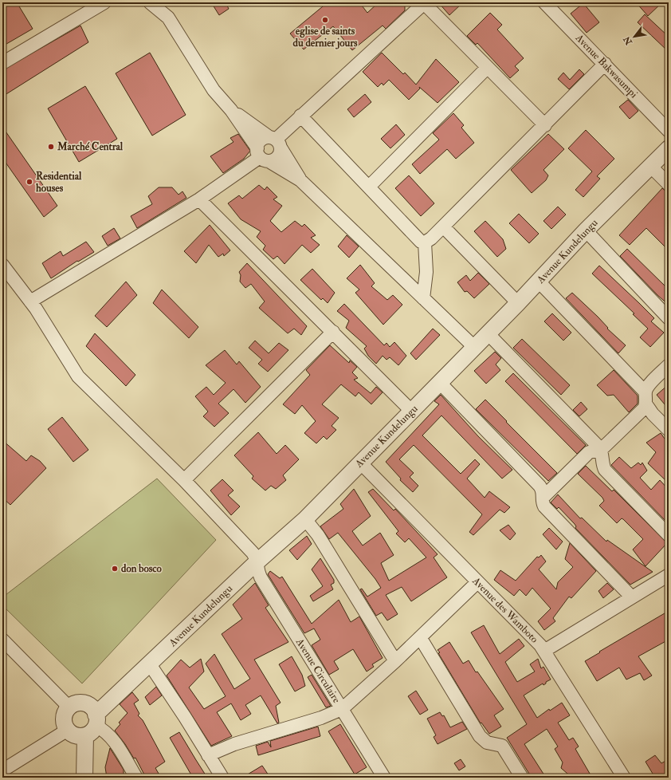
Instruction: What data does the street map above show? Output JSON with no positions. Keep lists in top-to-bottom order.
{
  "streets": {
    "street": [
      "Avenue Bakwasumpi",
      "Avenue Kundelungu",
      "Avenue des Wamboto",
      "Avenue Circulaire"
    ]
  },
  "crossings": [
    ["Avenue Kundelungu", "Avenue des Wamboto"],
    ["Avenue Kundelungu", "Avenue Circulaire"]
  ],
  "places": [
    "eglise de saints du dernier jours",
    "Marché Central",
    "Residential houses",
    "don bosco"
  ],
  "north": "bottom left"
}
